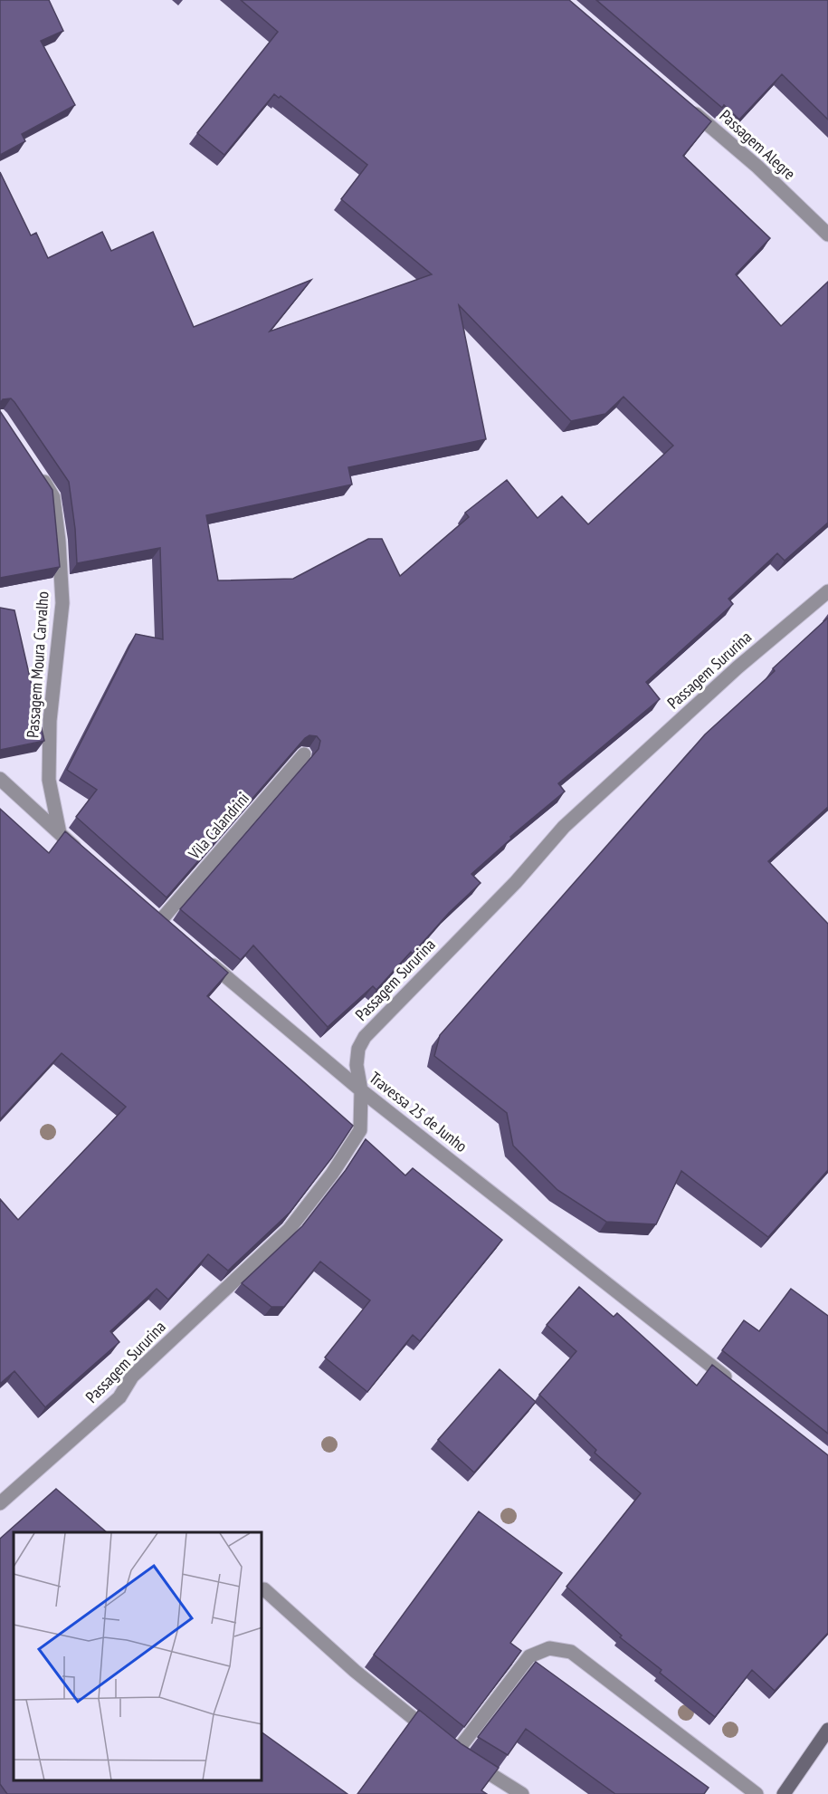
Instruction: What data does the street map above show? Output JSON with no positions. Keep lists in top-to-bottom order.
{
  "streets": {
    "street": [
      "Passagem Alegre",
      "Passagem Moura Carvalho",
      "Passagem Sururina",
      "Vila Calandrini",
      "Travessa 25 de Junho"
    ]
  },
  "crossings": [
    ["Passagem Sururina", "Travessa 25 de Junho"]
  ]
}
